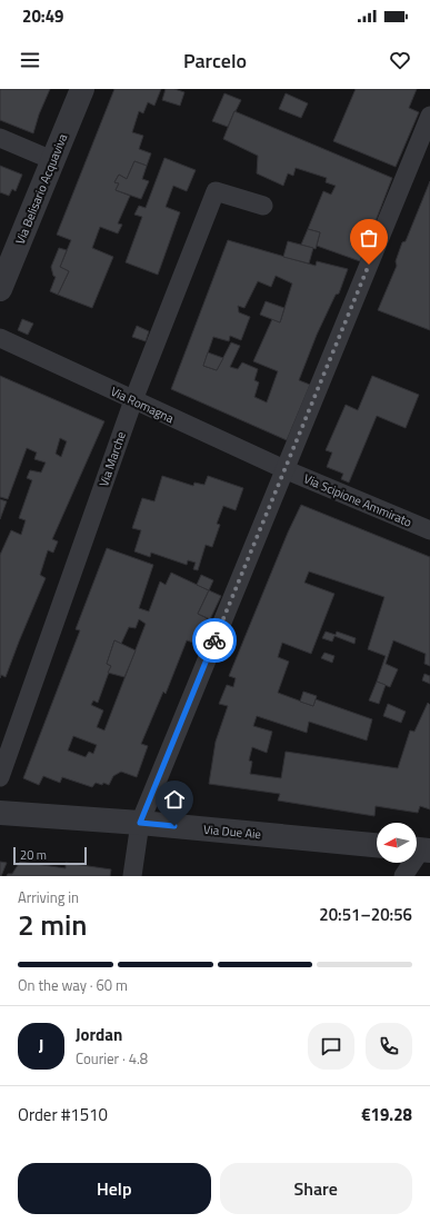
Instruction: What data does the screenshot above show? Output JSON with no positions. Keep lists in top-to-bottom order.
{
  "streets": {
    "street": [
      "Via Belisario Acquaviva",
      "Via Romagna",
      "Via Marche",
      "Via Scipione Ammirato",
      "Via Due Aie"
    ]
  },
  "crossings": [
    ["Via Romagna", "Via Marche"],
    ["Via Romagna", "Via Scipione Ammirato"]
  ],
  "scale_bar": "20 m",
  "north": "left",
  "page": {
    "status": "20:49",
    "header": "Parcelo",
    "scale": "20 m",
    "heading": ["2 min", "Arriving in", "20:51–20:56"],
    "panel": [
      "Jordan",
      "Courier · 4.8",
      "Order #1510",
      "€19.28"
    ],
    "bar": "On the way · 60 m",
    "round": "J",
    "buttons": ["Help", "Share"]
  }
}
